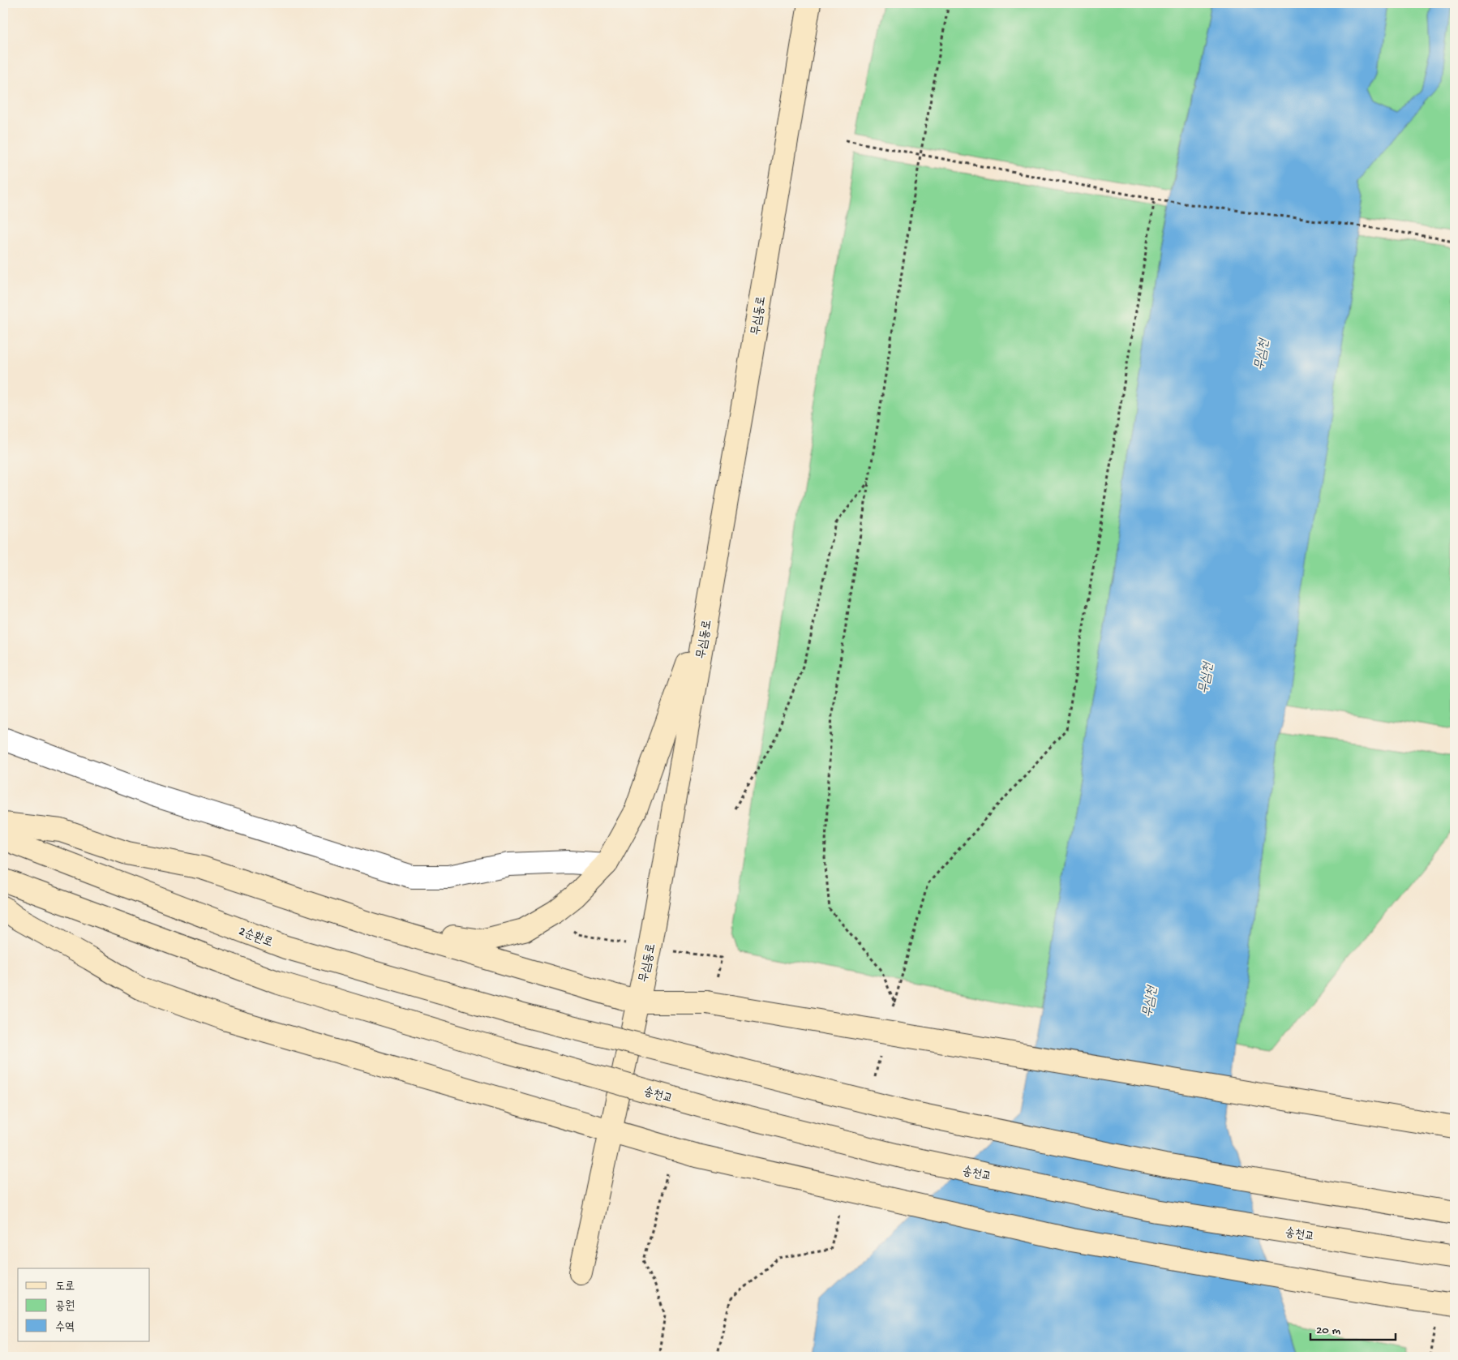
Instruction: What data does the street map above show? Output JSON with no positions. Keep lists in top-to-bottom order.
{
  "streets": {
    "street": ["무심동로", "2순환로", "송천교"]
  },
  "water": ["무심천"],
  "legend": ["도로", "공원", "수역"],
  "scale_bar": "20 m"
}
